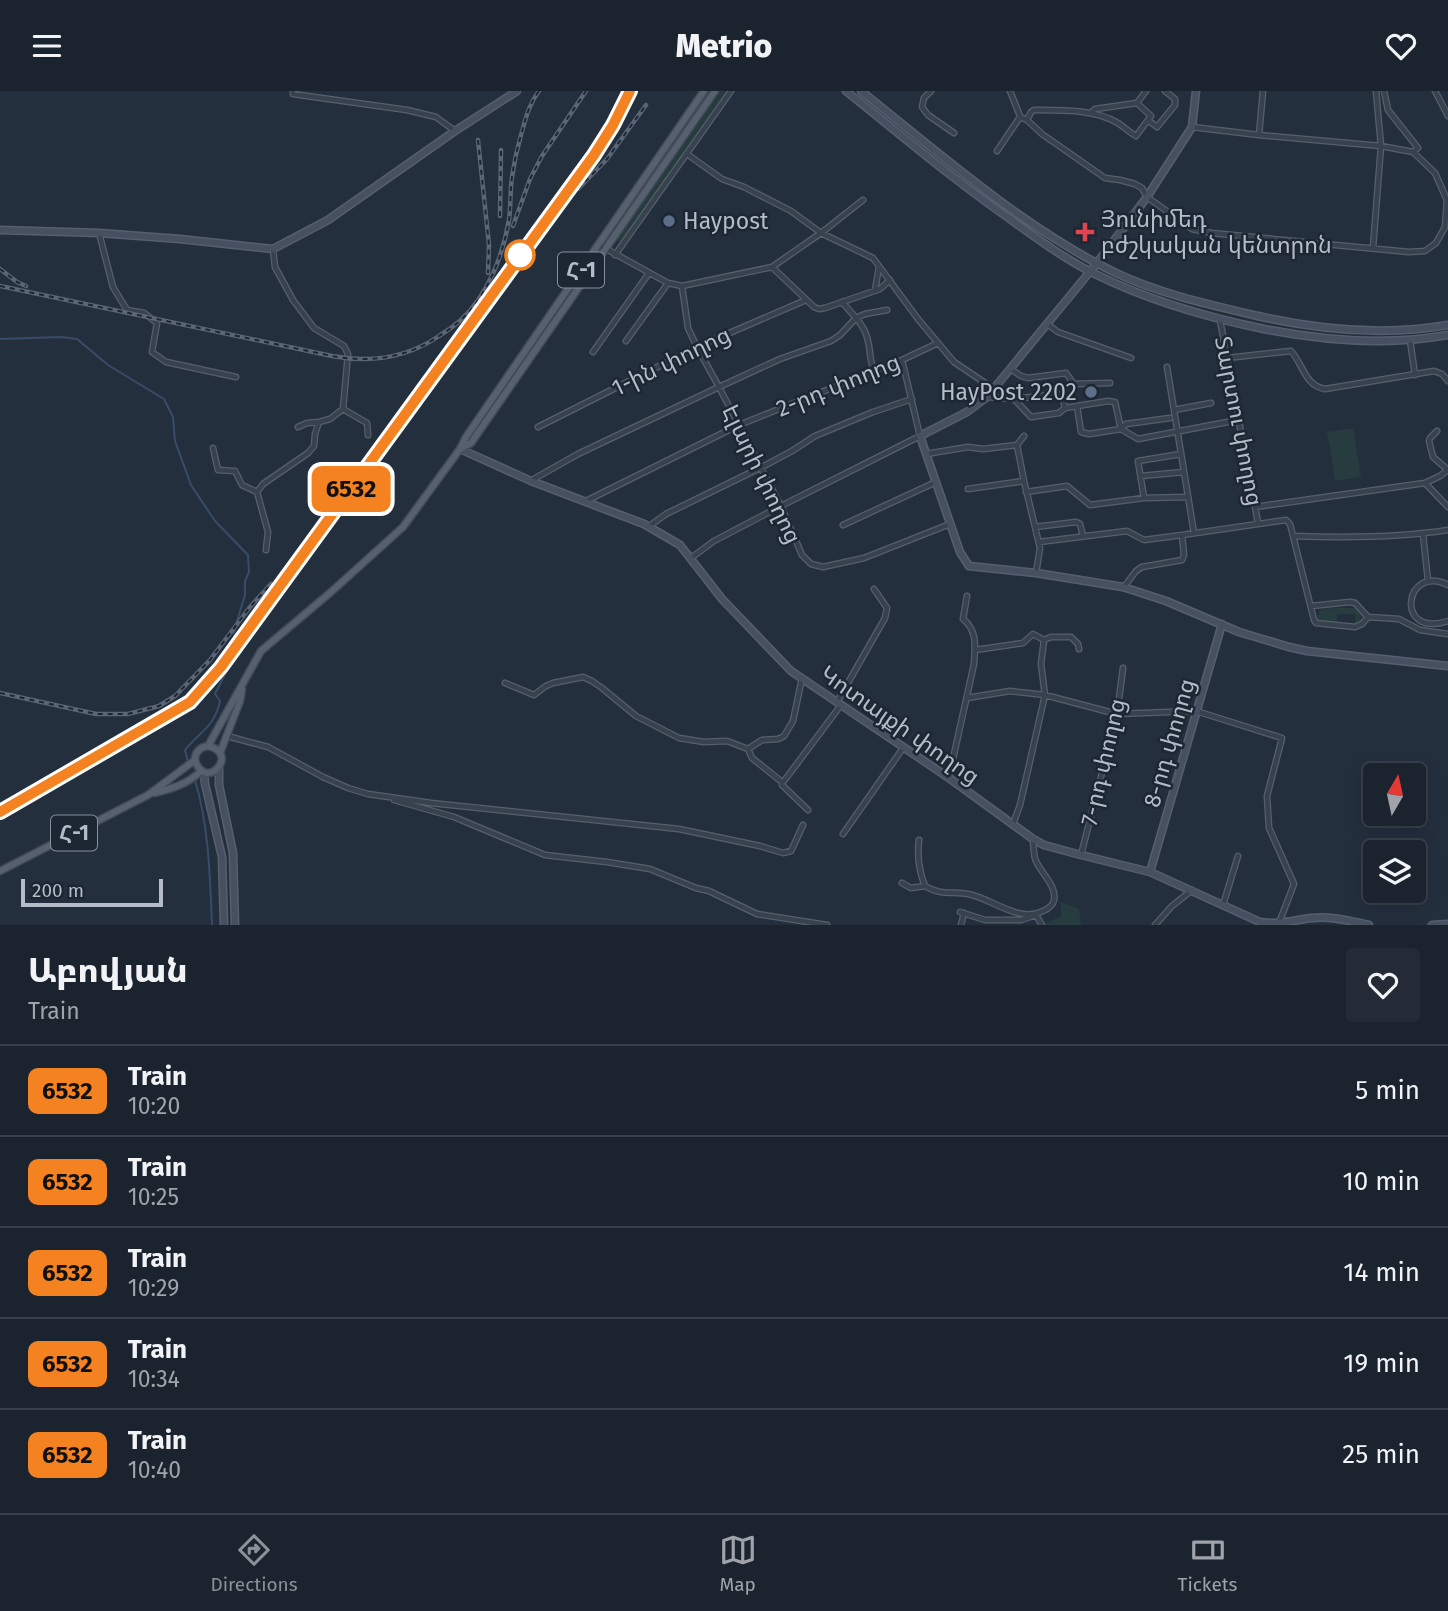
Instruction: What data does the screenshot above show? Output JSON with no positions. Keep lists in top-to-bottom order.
{
  "streets": {
    "main road": ["Հ-1", "Կոտայքի փողոց", "8-րդ փողոց"],
    "street": [
      "1-ին փողոց",
      "2-րդ փողոց",
      "Տարտու փողոց",
      "Էլարի փողոց",
      "7-րդ փողոց"
    ]
  },
  "crossings": [
    ["Հ-1", "Կոտայքի փողոց"],
    ["1-ին փողոց", "Էլարի փողոց"],
    ["2-րդ փողոց", "Էլարի փողոց"],
    ["2-րդ փողոց", "Կոտայքի փողոց"],
    ["Կոտայքի փողոց", "8-րդ փողոց"],
    ["Կոտայքի փողոց", "7-րդ փողոց"]
  ],
  "places": {
    "other": ["Haypost", "HayPost 2202"],
    "health": ["Յունիմեդ բժշկական կենտրոն"]
  },
  "scale_bar": "200 m",
  "north": "top",
  "page": {
    "header": "Metrio",
    "on_map": "6532",
    "scale": "200 m",
    "heading": ["Աբովյան", "Train"],
    "list": [
      {
        "mark": "6532",
        "name": "Train",
        "note": "10:20",
        "value": "5 min"
      },
      {
        "mark": "6532",
        "name": "Train",
        "note": "10:25",
        "value": "10 min"
      },
      {
        "mark": "6532",
        "name": "Train",
        "note": "10:29",
        "value": "14 min"
      },
      {
        "mark": "6532",
        "name": "Train",
        "note": "10:34",
        "value": "19 min"
      },
      {
        "mark": "6532",
        "name": "Train",
        "note": "10:40",
        "value": "25 min"
      }
    ],
    "tabs": ["Directions", "Map", "Tickets"]
  }
}
